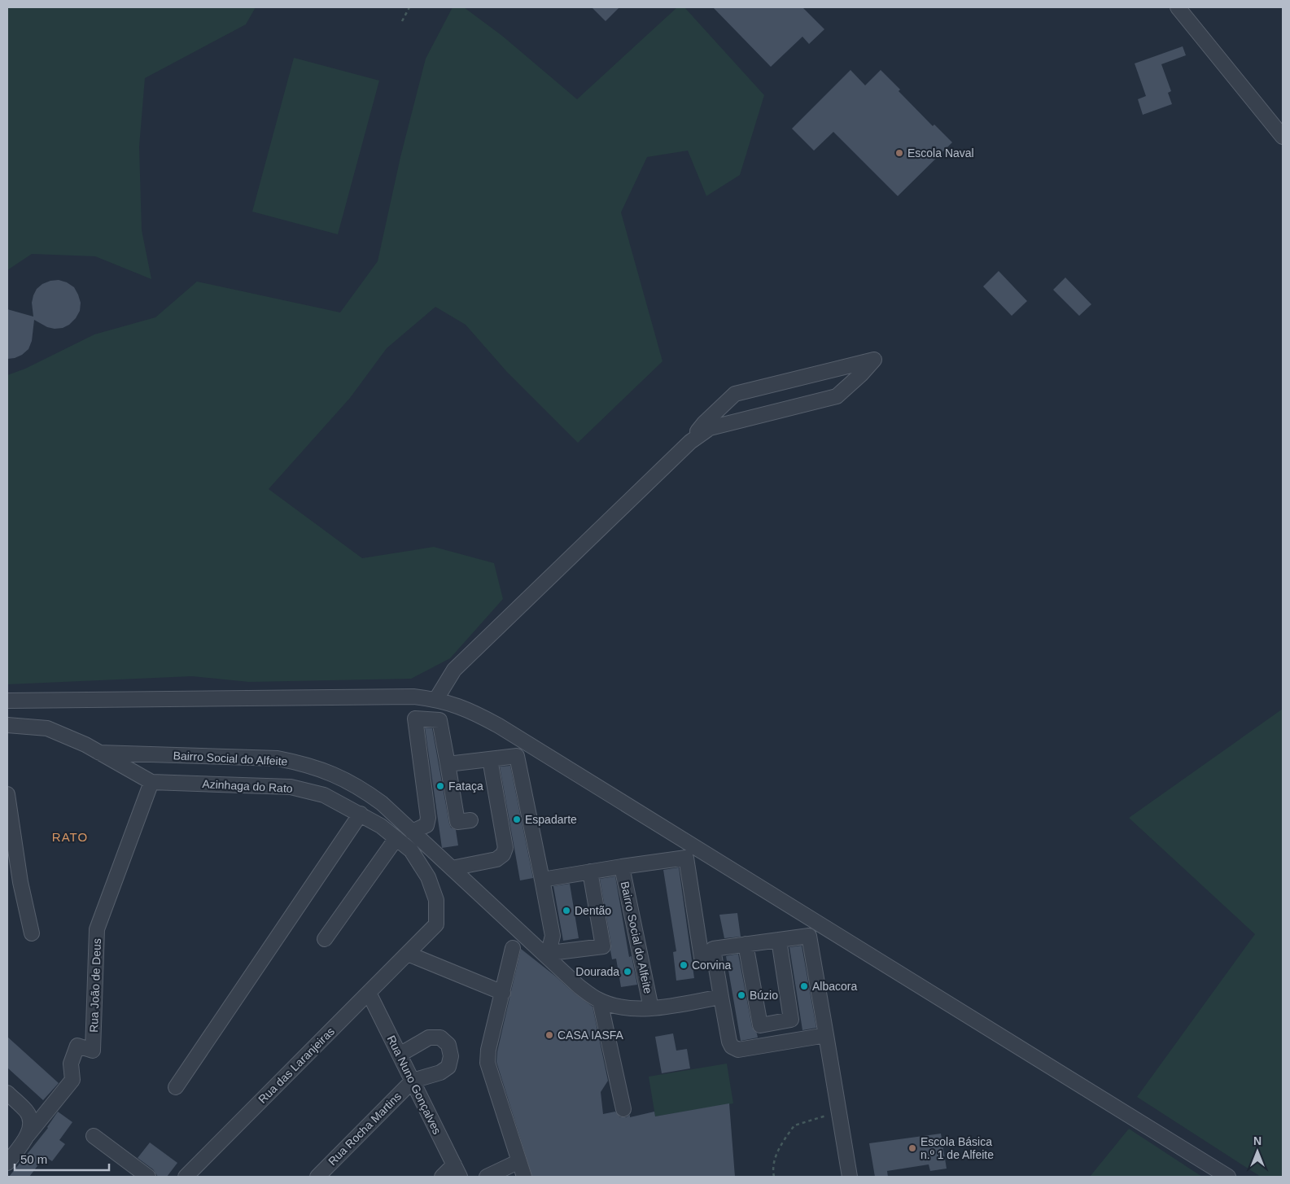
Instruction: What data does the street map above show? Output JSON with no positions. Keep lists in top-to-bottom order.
{
  "streets": {
    "street": [
      "Bairro Social do Alfeite",
      "Azinhaga do Rato",
      "Rua João de Deus",
      "Rua das Laranjeiras",
      "Rua Nuno Gonçalves",
      "Rua Rocha Martins"
    ]
  },
  "crossings": [
    ["Bairro Social do Alfeite", "Azinhaga do Rato"],
    ["Azinhaga do Rato", "Rua João de Deus"],
    ["Azinhaga do Rato", "Rua das Laranjeiras"],
    ["Rua das Laranjeiras", "Rua Nuno Gonçalves"],
    ["Rua Nuno Gonçalves", "Rua Rocha Martins"]
  ],
  "districts": ["RATO"],
  "places": [
    "Escola Naval",
    "Fataça",
    "Espadarte",
    "Dentão",
    "Corvina",
    "Dourada",
    "Albacora",
    "Búzio",
    "CASA IASFA",
    "Escola Básica n.º 1 de Alfeite"
  ],
  "scale_bar": "50 m",
  "north": "top"
}
